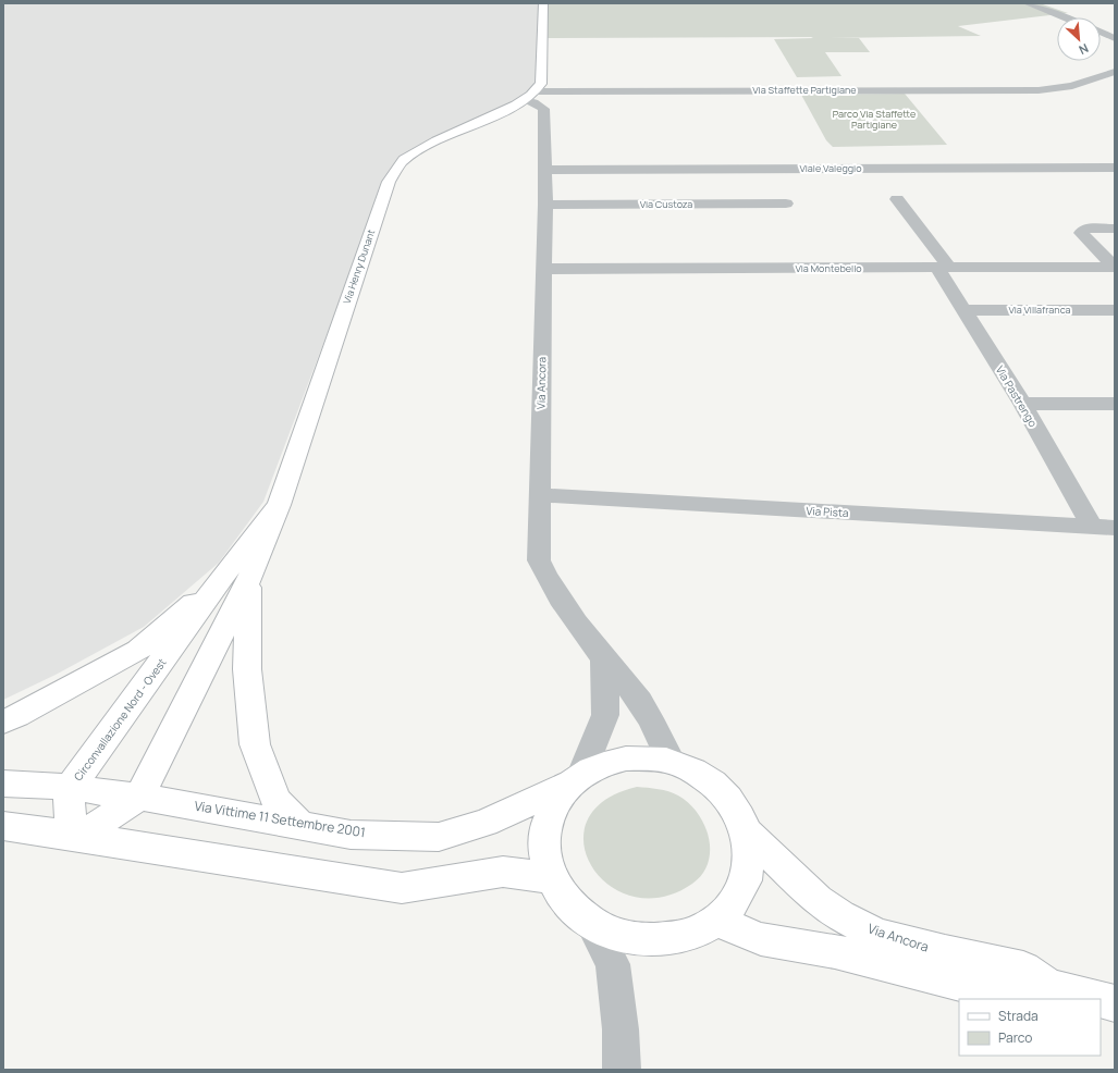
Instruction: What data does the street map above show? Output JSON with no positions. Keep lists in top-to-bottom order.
{
  "streets": {
    "main road": [
      "Via Henry Dunant",
      "Via Ancora",
      "Circonvallazione Nord - Ovest",
      "Via Vittime 11 Settembre 2001"
    ],
    "street": [
      "Via Staffette Partigiane",
      "Viale Valeggio",
      "Via Custoza",
      "Via Montebello",
      "Via Villafranca",
      "Via Pastrengo",
      "Via Pista"
    ]
  },
  "crossings": [
    ["Via Staffette Partigiane", "Via Henry Dunant"],
    ["Via Staffette Partigiane", "Via Ancora"],
    ["Viale Valeggio", "Via Ancora"],
    ["Via Custoza", "Via Ancora"],
    ["Via Henry Dunant", "Via Ancora"],
    ["Via Henry Dunant", "Circonvallazione Nord - Ovest"],
    ["Via Montebello", "Via Ancora"],
    ["Via Montebello", "Via Pastrengo"],
    ["Via Villafranca", "Via Pastrengo"],
    ["Via Ancora", "Via Pista"],
    ["Via Ancora", "Via Vittime 11 Settembre 2001"],
    ["Via Pastrengo", "Via Pista"],
    ["Circonvallazione Nord - Ovest", "Via Vittime 11 Settembre 2001"]
  ],
  "parks": ["Parco Via Staffette Partigiane"],
  "legend": ["Strada", "Parco"],
  "north": "bottom right"
}
